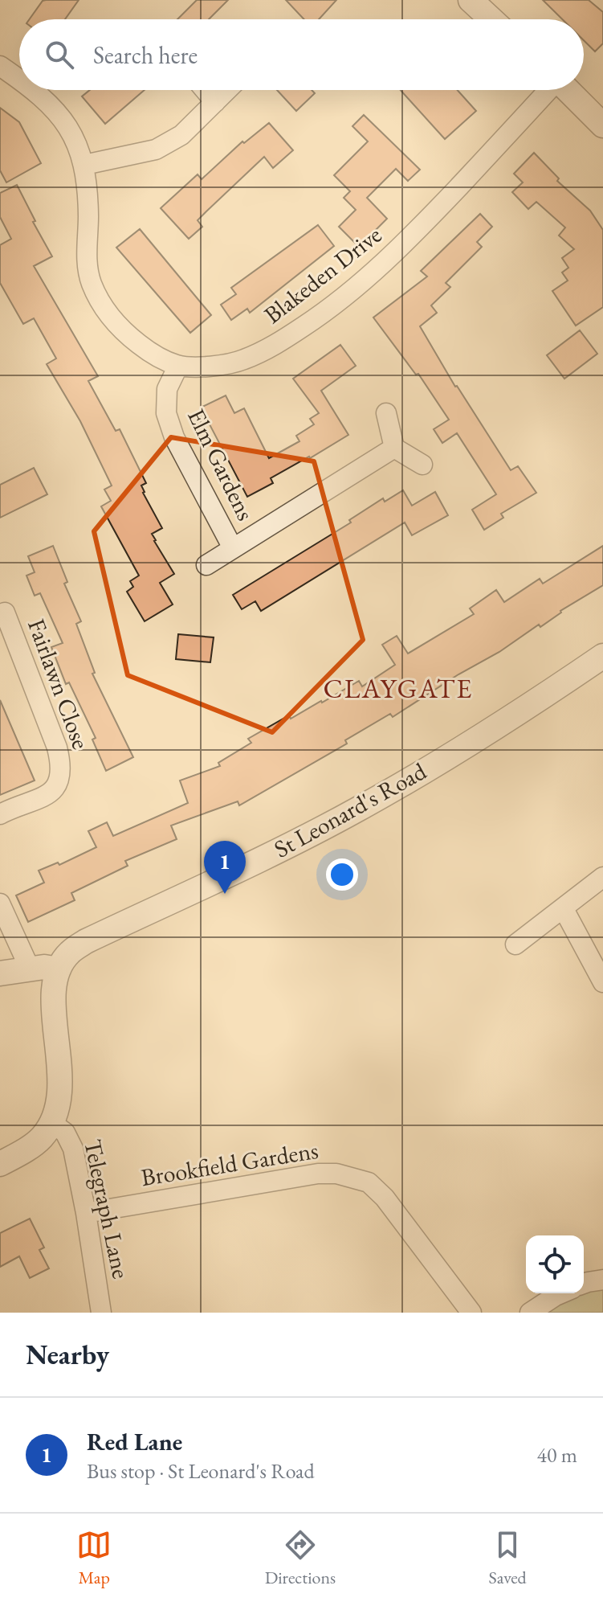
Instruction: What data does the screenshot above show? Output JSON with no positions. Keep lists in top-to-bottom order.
{
  "streets": {
    "street": [
      "Blakeden Drive",
      "Elm Gardens",
      "Fairlawn Close",
      "St Leonard's Road",
      "Brookfield Gardens",
      "Telegraph Lane"
    ]
  },
  "crossings": [
    ["Blakeden Drive", "Elm Gardens"],
    ["Brookfield Gardens", "Telegraph Lane"]
  ],
  "districts": ["CLAYGATE"],
  "page": {
    "search": "Search here",
    "pins": "1",
    "heading": "Nearby",
    "list": [
      {
        "mark": "1",
        "name": "Red Lane",
        "note": "Bus stop · St Leonard's Road",
        "value": "40 m"
      }
    ],
    "nav": ["Map", "Directions", "Saved"]
  }
}
